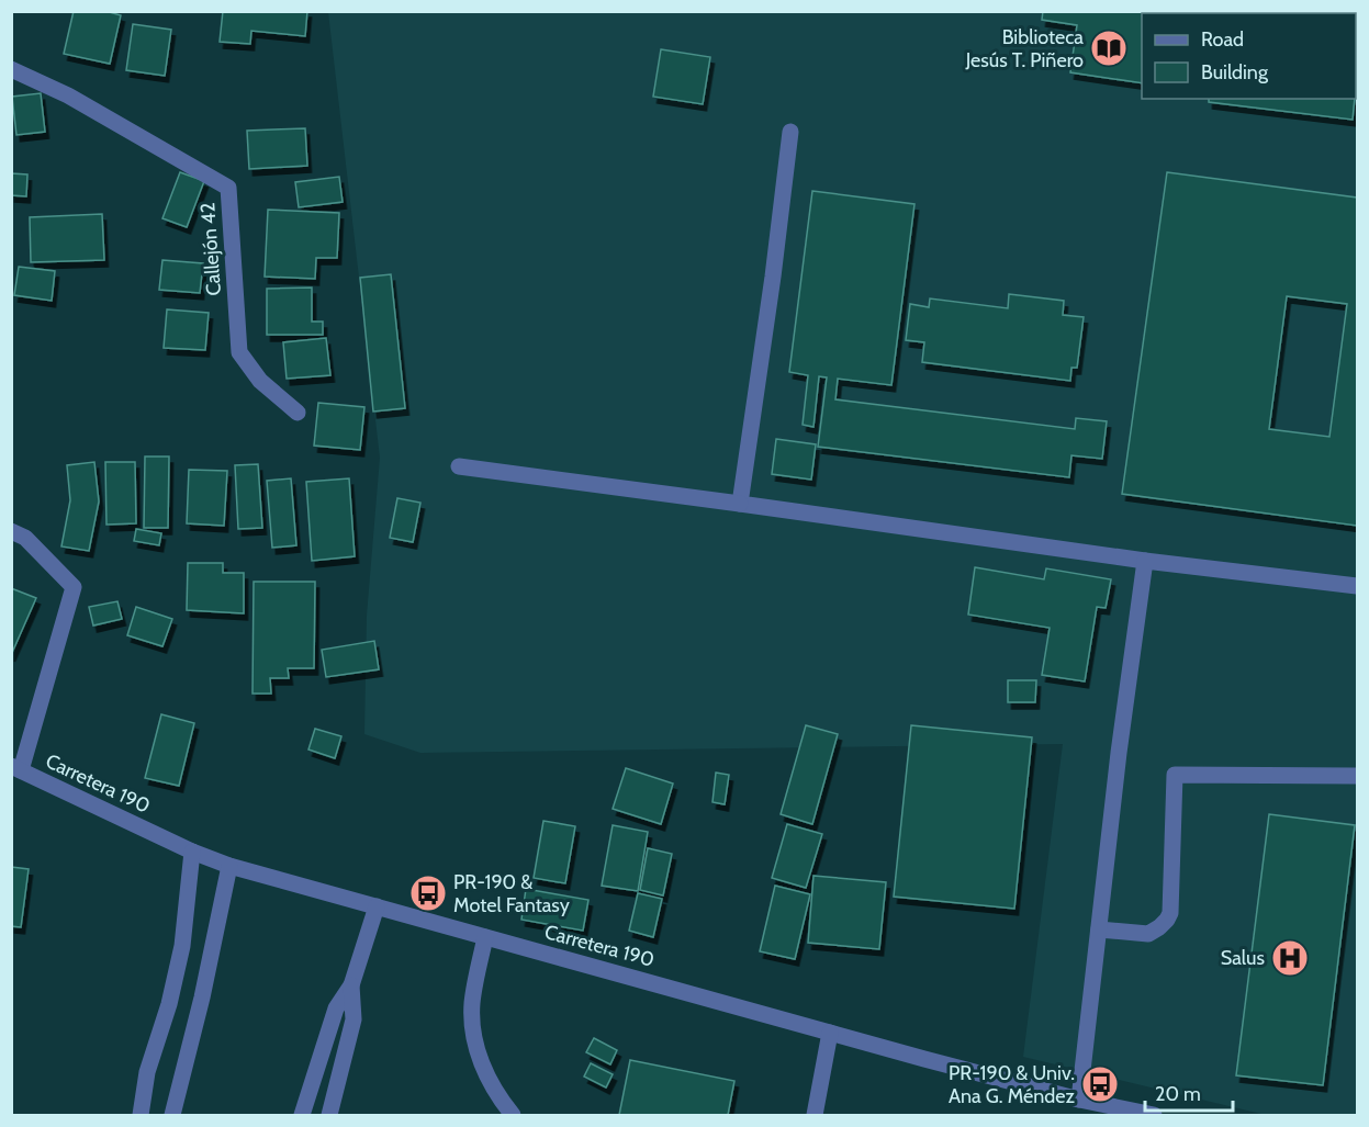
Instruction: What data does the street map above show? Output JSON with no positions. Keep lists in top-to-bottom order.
{
  "streets": {
    "street": ["Callejón 42", "Carretera 190"]
  },
  "places": {
    "library": ["Biblioteca Jesús T. Piñero"],
    "bus stop": ["PR-190 & Motel Fantasy", "PR-190 & Univ. Ana G. Méndez"],
    "hospital": ["Salus"]
  },
  "legend": ["Road", "Building"],
  "scale_bar": "20 m"
}
